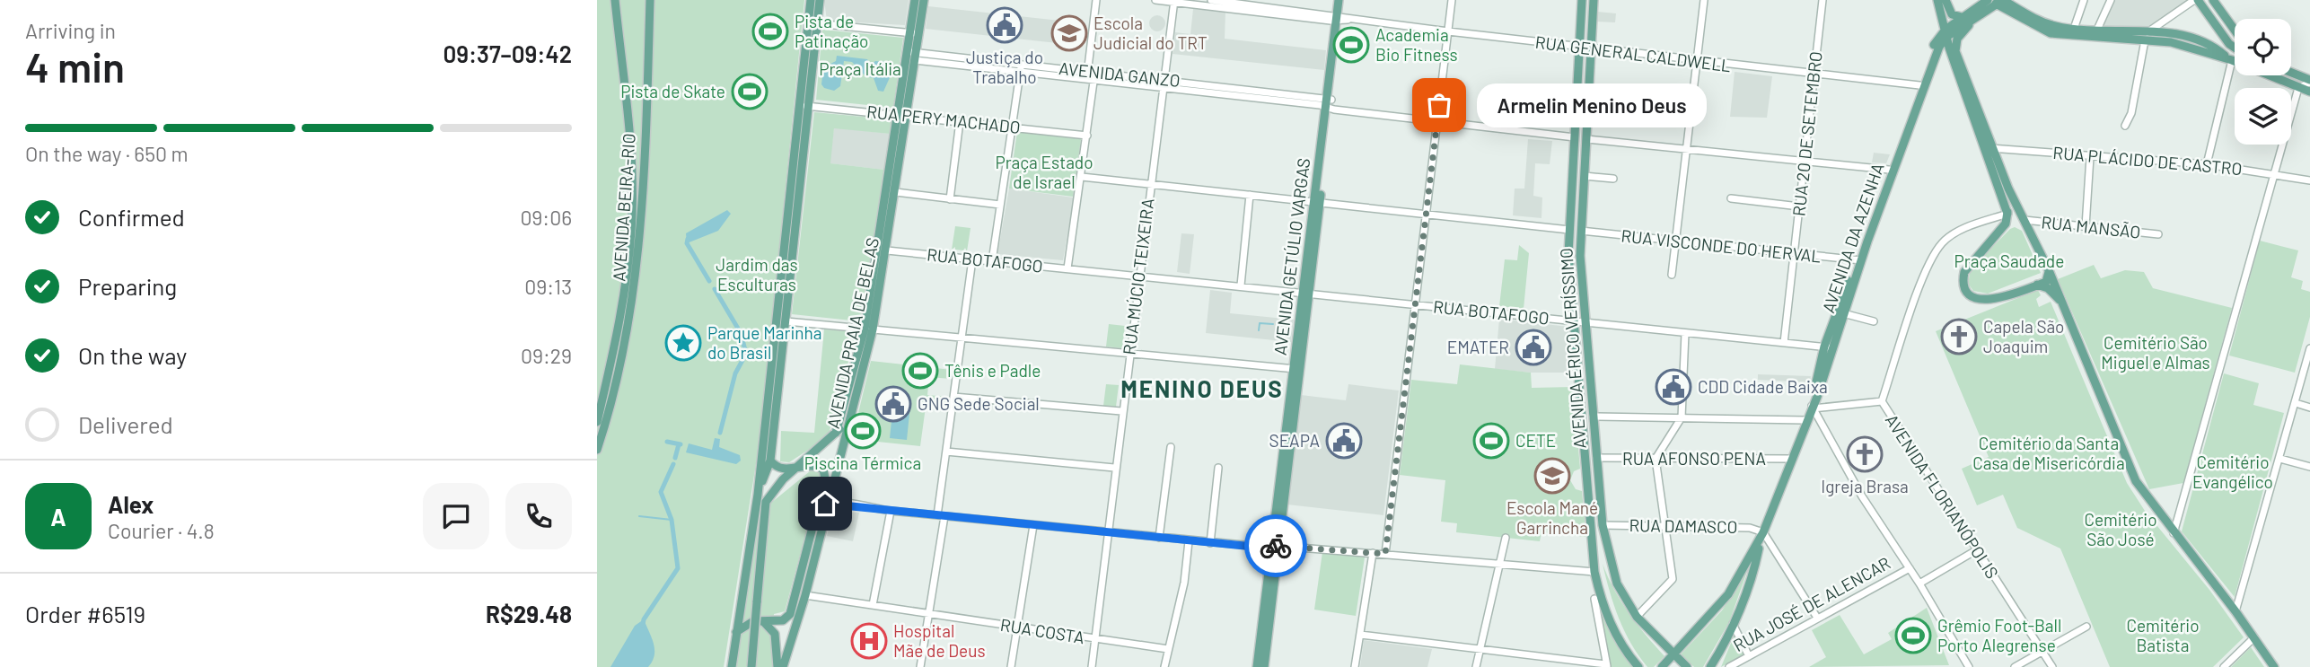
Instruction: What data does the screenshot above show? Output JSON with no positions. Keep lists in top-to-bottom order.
{
  "streets": {
    "main road": [
      "AVENIDA BEIRA-RIO",
      "AVENIDA DA AZENHA",
      "AVENIDA GETÚLIO VARGAS",
      "AVENIDA PRAIA DE BELAS",
      "AVENIDA ÉRICO VERÍSSIMO"
    ],
    "street": [
      "RUA GENERAL CALDWELL",
      "AVENIDA GANZO",
      "RUA PERY MACHADO",
      "RUA 20 DE SETEMBRO",
      "RUA PLÁCIDO DE CASTRO",
      "RUA MANSÃO",
      "RUA VISCONDE DO HERVAL",
      "RUA BOTAFOGO",
      "RUA MÚCIO TEIXEIRA",
      "RUA AFONSO PENA",
      "AVENIDA FLORIANÓPOLIS",
      "RUA DAMASCO",
      "RUA JOSÉ DE ALENCAR",
      "RUA COSTA"
    ]
  },
  "crossings": [
    ["RUA GENERAL CALDWELL", "RUA 20 DE SETEMBRO"],
    ["RUA GENERAL CALDWELL", "AVENIDA DA AZENHA"],
    ["RUA GENERAL CALDWELL", "AVENIDA GETÚLIO VARGAS"],
    ["RUA GENERAL CALDWELL", "AVENIDA ÉRICO VERÍSSIMO"],
    ["AVENIDA GANZO", "AVENIDA GETÚLIO VARGAS"],
    ["AVENIDA GANZO", "RUA MÚCIO TEIXEIRA"],
    ["AVENIDA GANZO", "AVENIDA PRAIA DE BELAS"],
    ["AVENIDA GANZO", "AVENIDA ÉRICO VERÍSSIMO"],
    ["RUA PERY MACHADO", "AVENIDA PRAIA DE BELAS"],
    ["RUA 20 DE SETEMBRO", "RUA VISCONDE DO HERVAL"],
    ["RUA 20 DE SETEMBRO", "RUA BOTAFOGO"],
    ["AVENIDA DA AZENHA", "RUA VISCONDE DO HERVAL"],
    ["AVENIDA DA AZENHA", "RUA BOTAFOGO"],
    ["AVENIDA DA AZENHA", "AVENIDA ÉRICO VERÍSSIMO"],
    ["AVENIDA DA AZENHA", "RUA AFONSO PENA"],
    ["AVENIDA DA AZENHA", "RUA DAMASCO"],
    ["RUA VISCONDE DO HERVAL", "AVENIDA ÉRICO VERÍSSIMO"],
    ["AVENIDA GETÚLIO VARGAS", "RUA BOTAFOGO"],
    ["RUA BOTAFOGO", "RUA MÚCIO TEIXEIRA"],
    ["RUA BOTAFOGO", "AVENIDA PRAIA DE BELAS"],
    ["RUA BOTAFOGO", "AVENIDA ÉRICO VERÍSSIMO"],
    ["RUA MÚCIO TEIXEIRA", "RUA COSTA"],
    ["AVENIDA PRAIA DE BELAS", "RUA COSTA"],
    ["AVENIDA ÉRICO VERÍSSIMO", "RUA AFONSO PENA"],
    ["AVENIDA ÉRICO VERÍSSIMO", "RUA DAMASCO"]
  ],
  "districts": ["MENINO DEUS"],
  "parks": [
    "Praça Itália",
    "Praça Estado de Israel",
    "Praça Saudade",
    "Jardim das Esculturas",
    "Cemitério São Miguel e Almas",
    "Cemitério da Santa Casa de Misericórdia",
    "Cemitério Evangélico",
    "Cemitério São José",
    "Cemitério Batista"
  ],
  "places": {
    "public building": [
      "Justiça do Trabalho",
      "EMATER",
      "CDD Cidade Baixa",
      "GNG Sede Social",
      "SEAPA"
    ],
    "sports": [
      "Pista de Patinação",
      "Academia Bio Fitness",
      "Pista de Skate",
      "Tênis e Padle",
      "Piscina Térmica",
      "CETE",
      "Grêmio Foot-Ball Porto Alegrense"
    ],
    "school or university": ["Escola Judicial do TRT", "Escola Mané Garrincha"],
    "other": ["Armelin Menino Deus"],
    "church": ["Capela São Joaquim", "Igreja Brasa"],
    "place": ["Parque Marinha do Brasil"],
    "hospital": ["Hospital Mãe de Deus"]
  },
  "page": {
    "heading": ["4 min", "Arriving in", "09:37–09:42"],
    "panel": [
      "Alex",
      "Courier · 4.8",
      "Order #6519",
      "R$29.48"
    ],
    "bubble": "Armelin Menino Deus",
    "bar": "On the way · 650 m",
    "list": [
      ["Confirmed", "09:06"],
      ["Preparing", "09:13"],
      ["On the way", "09:29"],
      "Delivered"
    ],
    "round": "A"
  }
}
